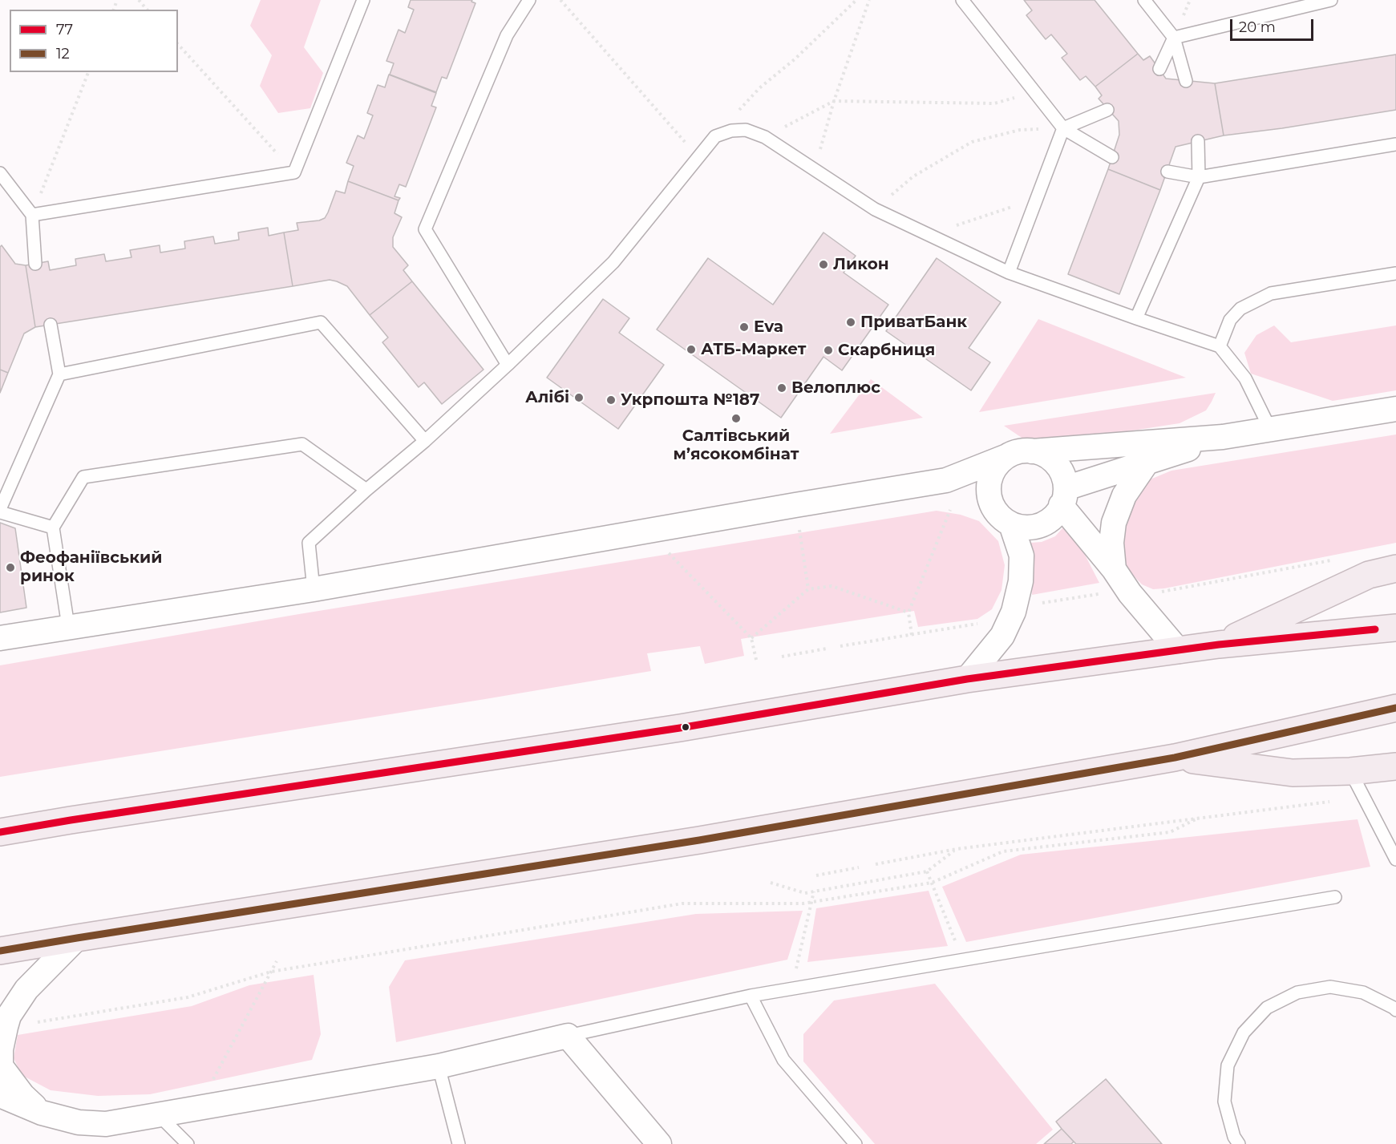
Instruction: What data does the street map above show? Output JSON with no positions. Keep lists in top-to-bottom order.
{
  "places": [
    "Ликон",
    "ПриватБанк",
    "Eva",
    "АТБ-Маркет",
    "Скарбниця",
    "Велоплюс",
    "Алібі",
    "Укрпошта №187",
    "Салтівський мʼясокомбінат",
    "Феофаніївський ринок"
  ],
  "lines": ["transit line 77", "transit line 12"],
  "legend": ["77", "12"],
  "scale_bar": "20 m"
}
